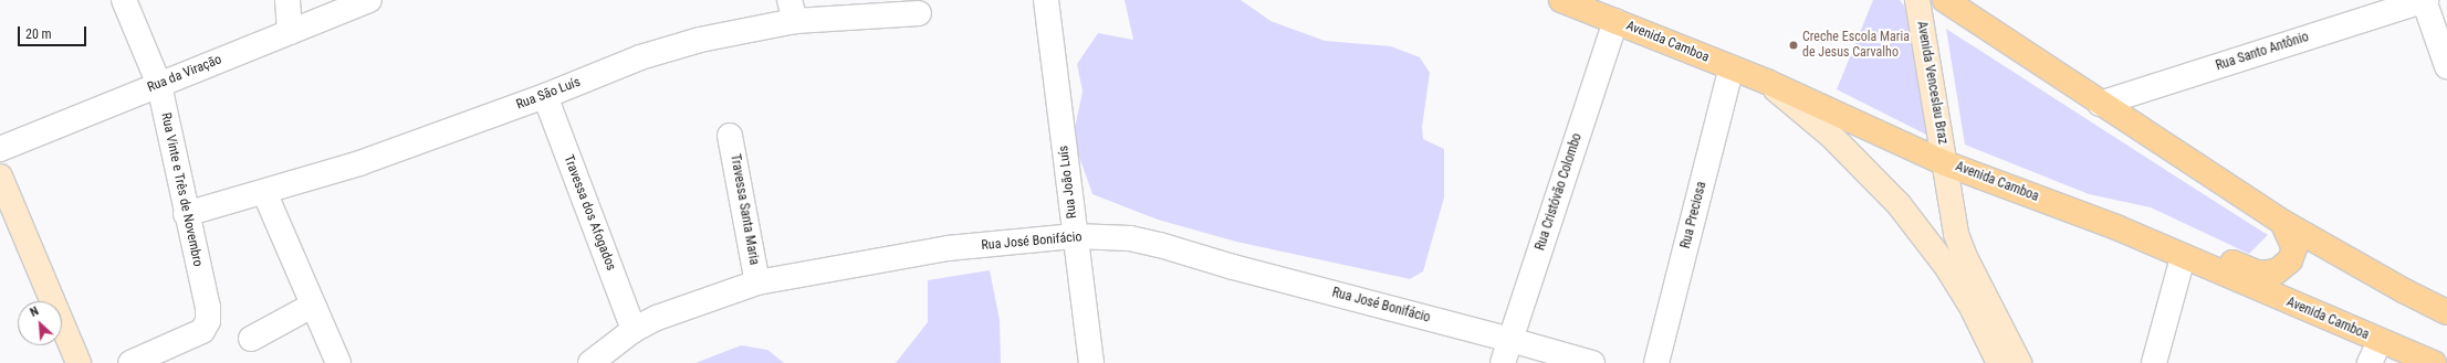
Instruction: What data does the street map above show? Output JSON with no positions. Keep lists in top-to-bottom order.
{
  "streets": {
    "main road": ["Avenida Camboa", "Avenida Venceslau Braz"],
    "street": [
      "Rua Santo Antônio",
      "Rua da Viração",
      "Rua São Luís",
      "Rua João Luís",
      "Rua Vinte e Três de Novembro",
      "Rua Cristóvão Colombo",
      "Travessa Santa Maria",
      "Travessa dos Afogados",
      "Rua Preciosa",
      "Rua José Bonifácio"
    ]
  },
  "crossings": [
    ["Avenida Camboa", "Avenida Venceslau Braz"],
    ["Avenida Camboa", "Rua Cristóvão Colombo"],
    ["Avenida Camboa", "Rua Preciosa"],
    ["Rua da Viração", "Rua Vinte e Três de Novembro"],
    ["Rua São Luís", "Rua Vinte e Três de Novembro"],
    ["Rua São Luís", "Travessa dos Afogados"],
    ["Rua João Luís", "Rua José Bonifácio"],
    ["Rua Cristóvão Colombo", "Rua José Bonifácio"],
    ["Travessa Santa Maria", "Rua José Bonifácio"],
    ["Travessa dos Afogados", "Rua José Bonifácio"]
  ],
  "places": ["Creche Escola Maria de Jesus Carvalho"],
  "scale_bar": "20 m",
  "north": "top left"
}
